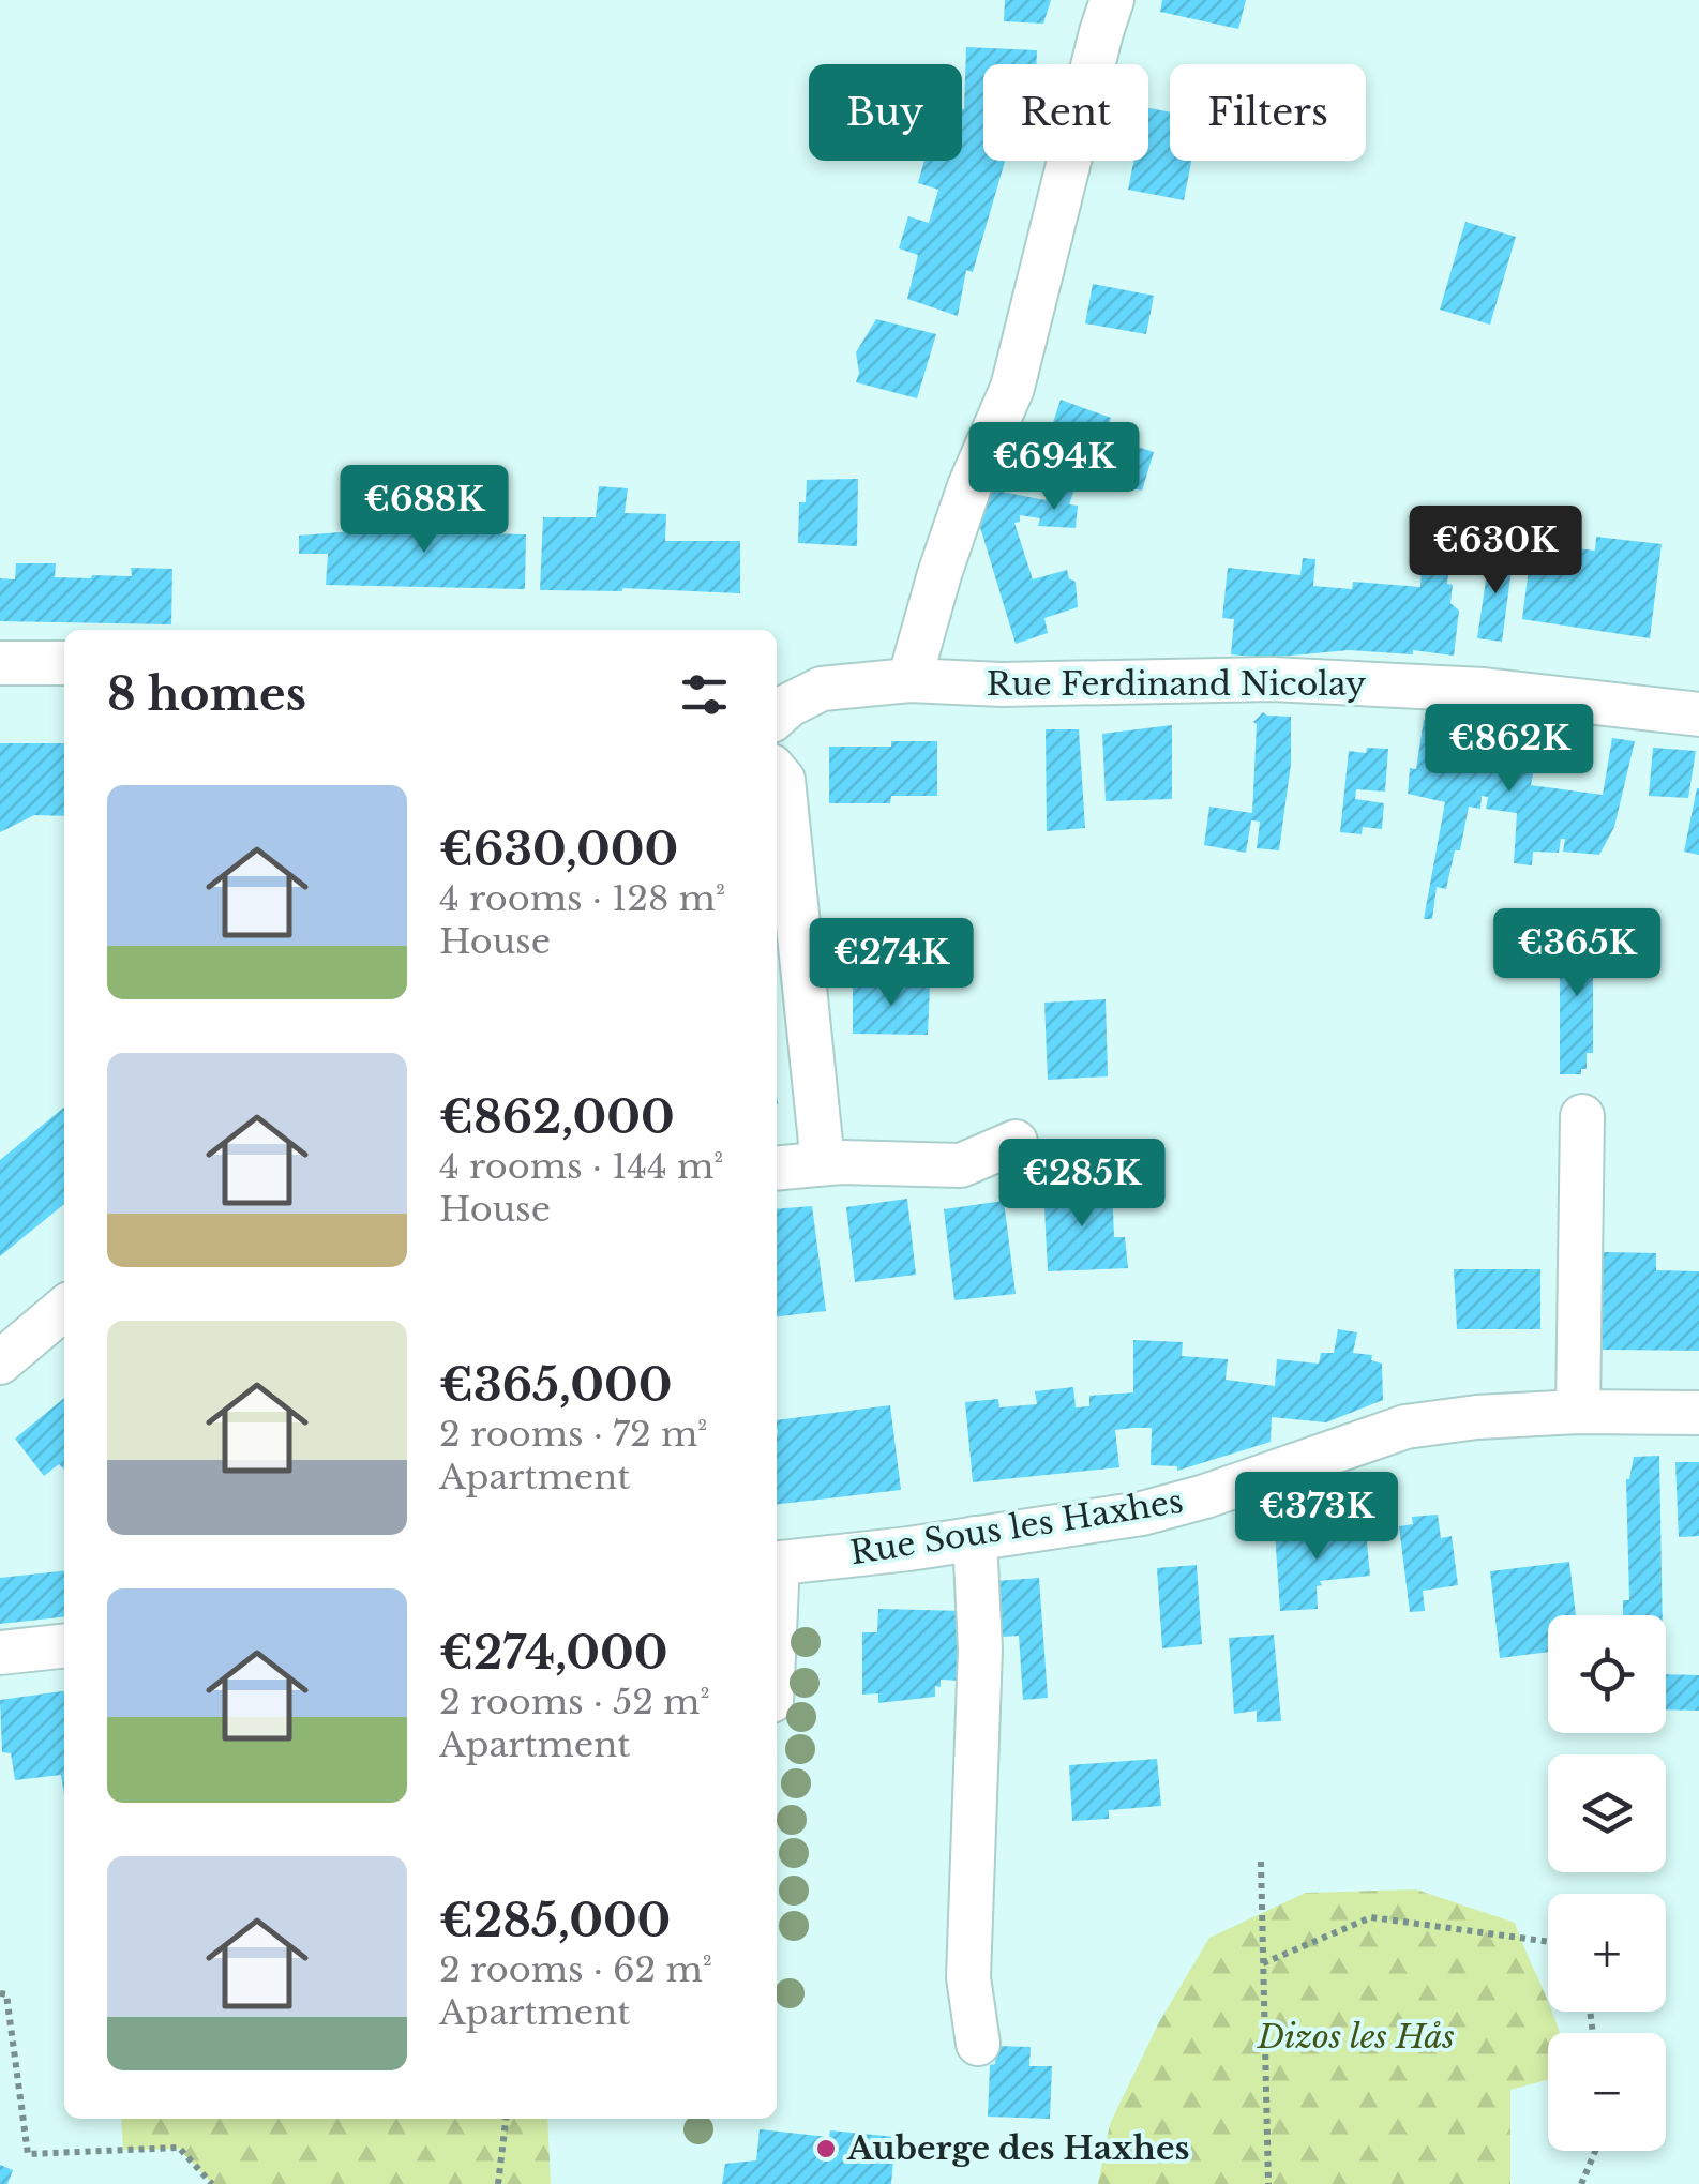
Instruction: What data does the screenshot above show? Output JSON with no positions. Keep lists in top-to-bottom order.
{
  "streets": {
    "street": ["Rue Ferdinand Nicolay", "Rue Sous les Haxhes"]
  },
  "parks": ["Dizos les Hås"],
  "places": ["Auberge des Haxhes"],
  "page": {
    "chip": ["Buy", "Rent", "Filters"],
    "price": [
      "€694K",
      "€688K",
      "€630K",
      "€862K",
      "€365K",
      "€274K",
      "€285K",
      "€373K"
    ],
    "heading": "8 homes",
    "list": [
      {
        "name": "€630,000",
        "note": "4 rooms · 128 m² · House"
      },
      {
        "name": "€862,000",
        "note": "4 rooms · 144 m² · House"
      },
      {
        "name": "€365,000",
        "note": "2 rooms · 72 m² · Apartment"
      },
      {
        "name": "€274,000",
        "note": "2 rooms · 52 m² · Apartment"
      },
      {
        "name": "€285,000",
        "note": "2 rooms · 62 m² · Apartment"
      }
    ],
    "map_buttons": ["+", "−"]
  }
}
